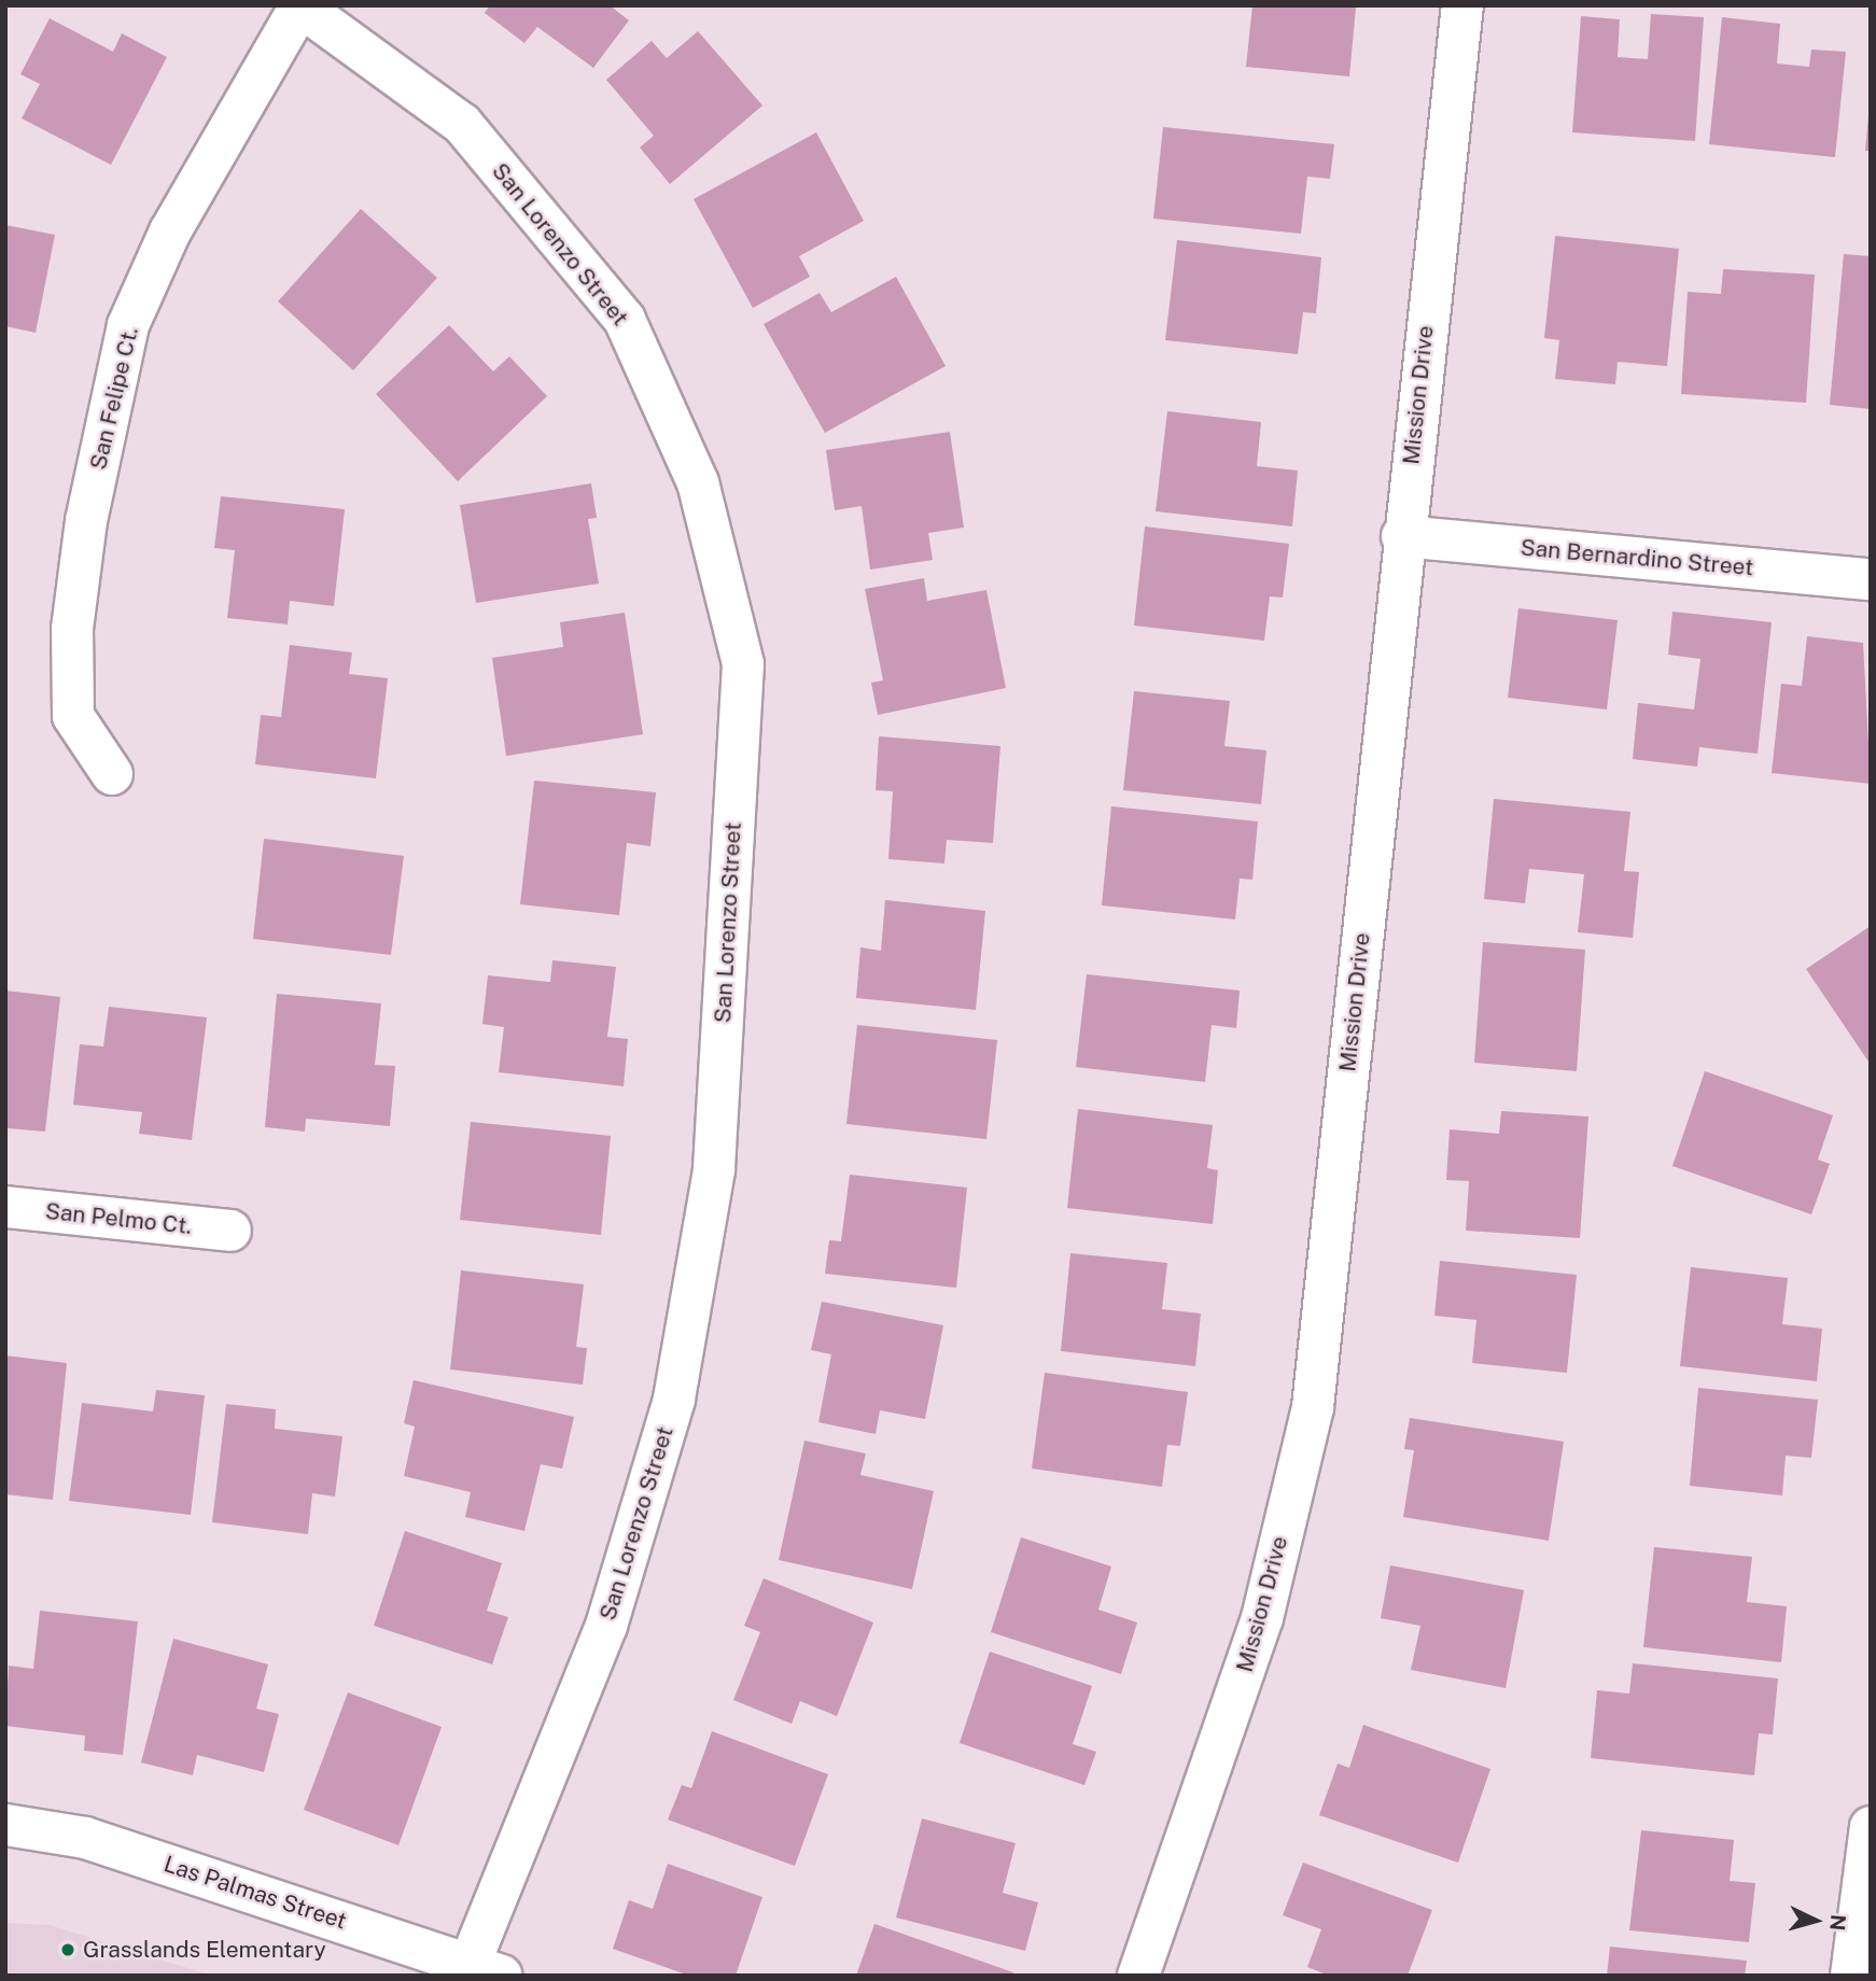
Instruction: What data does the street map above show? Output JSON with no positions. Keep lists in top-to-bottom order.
{
  "streets": {
    "street": [
      "San Lorenzo Street",
      "Mission Drive",
      "San Felipe Ct.",
      "San Bernardino Street",
      "San Pelmo Ct.",
      "Las Palmas Street"
    ]
  },
  "crossings": [
    ["San Lorenzo Street", "San Felipe Ct."],
    ["San Lorenzo Street", "Las Palmas Street"],
    ["Mission Drive", "San Bernardino Street"]
  ],
  "places": ["Grasslands Elementary"],
  "north": "right"
}
